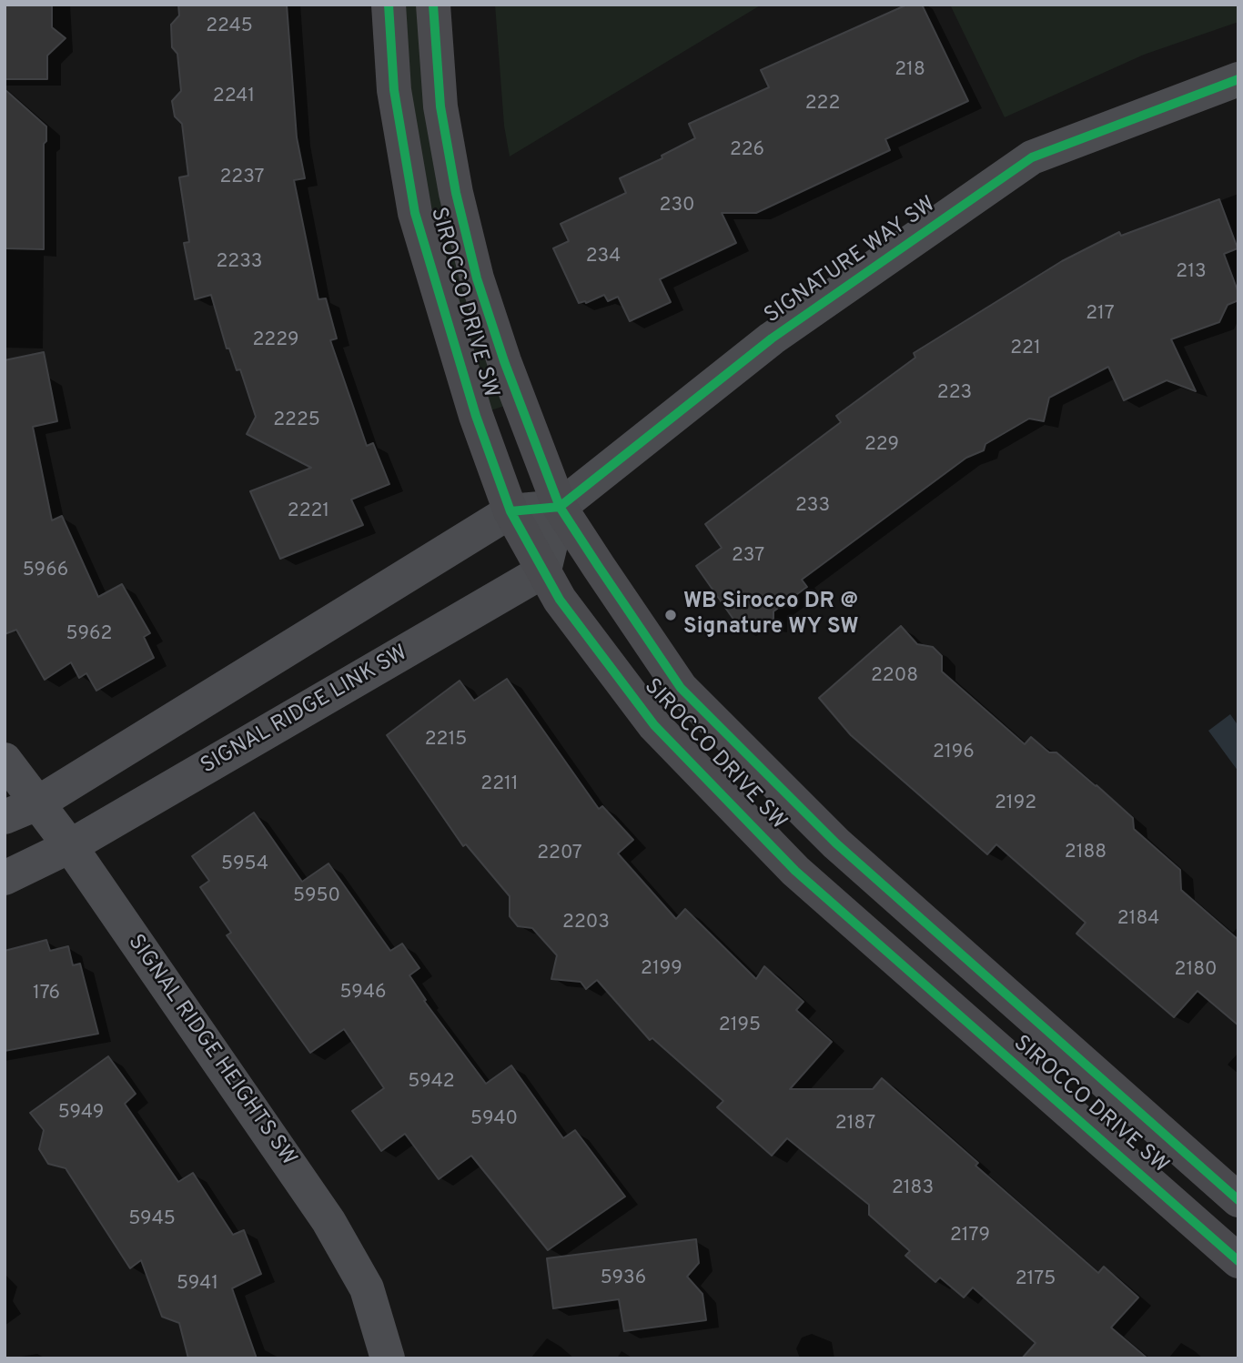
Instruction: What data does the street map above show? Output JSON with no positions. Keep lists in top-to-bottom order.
{
  "streets": {
    "street": [
      "SIGNATURE WAY SW",
      "SIROCCO DRIVE SW",
      "SIGNAL RIDGE LINK SW",
      "SIGNAL RIDGE HEIGHTS SW"
    ]
  },
  "crossings": [
    ["SIGNATURE WAY SW", "SIROCCO DRIVE SW"],
    ["SIROCCO DRIVE SW", "SIGNAL RIDGE LINK SW"],
    ["SIGNAL RIDGE LINK SW", "SIGNAL RIDGE HEIGHTS SW"]
  ],
  "places": ["WB Sirocco DR @ Signature WY SW"],
  "house_numbers": [
    "2245",
    "218",
    "2241",
    "222",
    "226",
    "2237",
    "230",
    "234",
    "2233",
    "213",
    "217",
    "2229",
    "221",
    "223",
    "2225",
    "229",
    "233",
    "2221",
    "237",
    "5966",
    "5962",
    "2208",
    "2215",
    "2196",
    "2211",
    "2192",
    "2188",
    "2207",
    "5954",
    "5950",
    "2184",
    "2203",
    "2199",
    "2180",
    "5946",
    "176",
    "2195",
    "5942",
    "5949",
    "5940",
    "2187",
    "2183",
    "5945",
    "2179",
    "5936",
    "2175",
    "5941"
  ]
}
